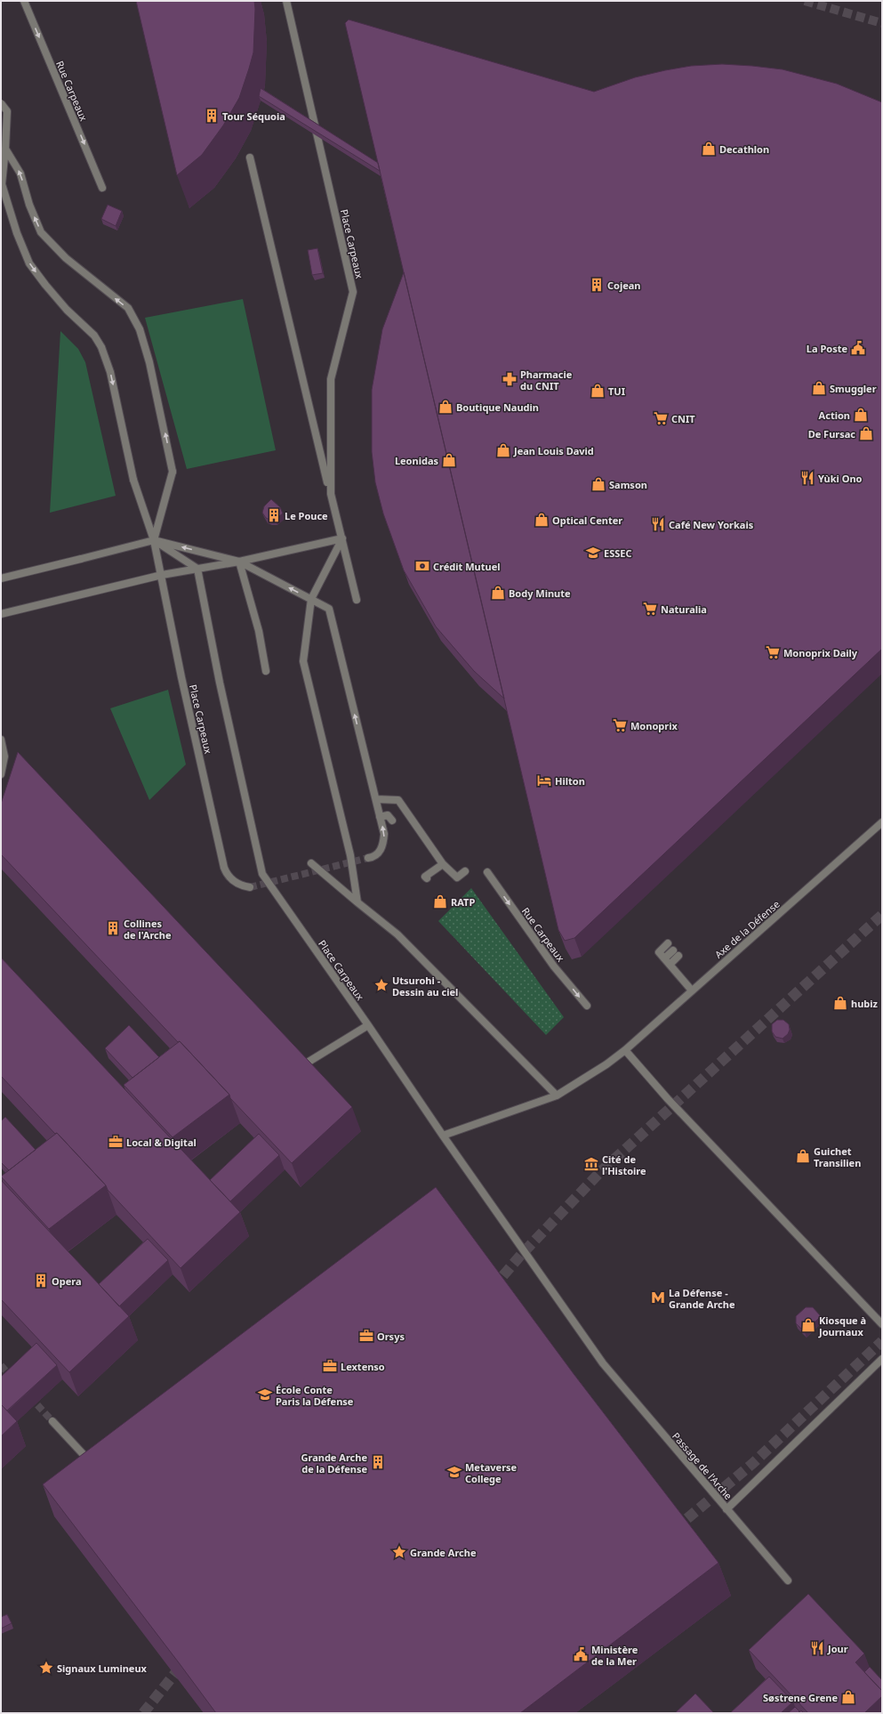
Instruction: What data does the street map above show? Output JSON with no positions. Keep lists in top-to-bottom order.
{
  "streets": {
    "street": [
      "Rue Carpeaux",
      "Place Carpeaux",
      "Axe de la Défense",
      "Passage de l'Arche"
    ]
  },
  "crossings": [
    ["Place Carpeaux", "Axe de la Défense"],
    ["Place Carpeaux", "Passage de l'Arche"],
    ["Axe de la Défense", "Passage de l'Arche"]
  ],
  "one_way": ["Rue Carpeaux"],
  "places": {
    "building": [
      "Tour Séquoia",
      "Cojean",
      "Le Pouce",
      "Collines de l'Arche",
      "Opera",
      "Grande Arche de la Défense"
    ],
    "shop": [
      "Decathlon",
      "Smuggler",
      "TUI",
      "Boutique Naudin",
      "Action",
      "De Fursac",
      "Jean Louis David",
      "Leonidas",
      "Samson",
      "Optical Center",
      "Body Minute",
      "RATP",
      "hubiz",
      "Guichet Transilien",
      "Kiosque à Journaux",
      "Søstrene Grene"
    ],
    "public building": ["La Poste", "Ministère de la Mer"],
    "pharmacy": ["Pharmacie du CNIT"],
    "supermarket": [
      "CNIT",
      "Naturalia",
      "Monoprix Daily",
      "Monoprix"
    ],
    "restaurant": ["Yùki Ono", "Café New Yorkais", "Jour"],
    "school or university": ["ESSEC", "École Conte Paris la Défense", "Metaverse College"],
    "bank": ["Crédit Mutuel"],
    "hotel": ["Hilton"],
    "place": ["Utsurohi - Dessin au ciel", "Grande Arche", "Signaux Lumineux"],
    "office": ["Local & Digital", "Orsys", "Lextenso"],
    "museum": ["Cité de l'Histoire"],
    "metro station": ["La Défense - Grande Arche"]
  }
}
